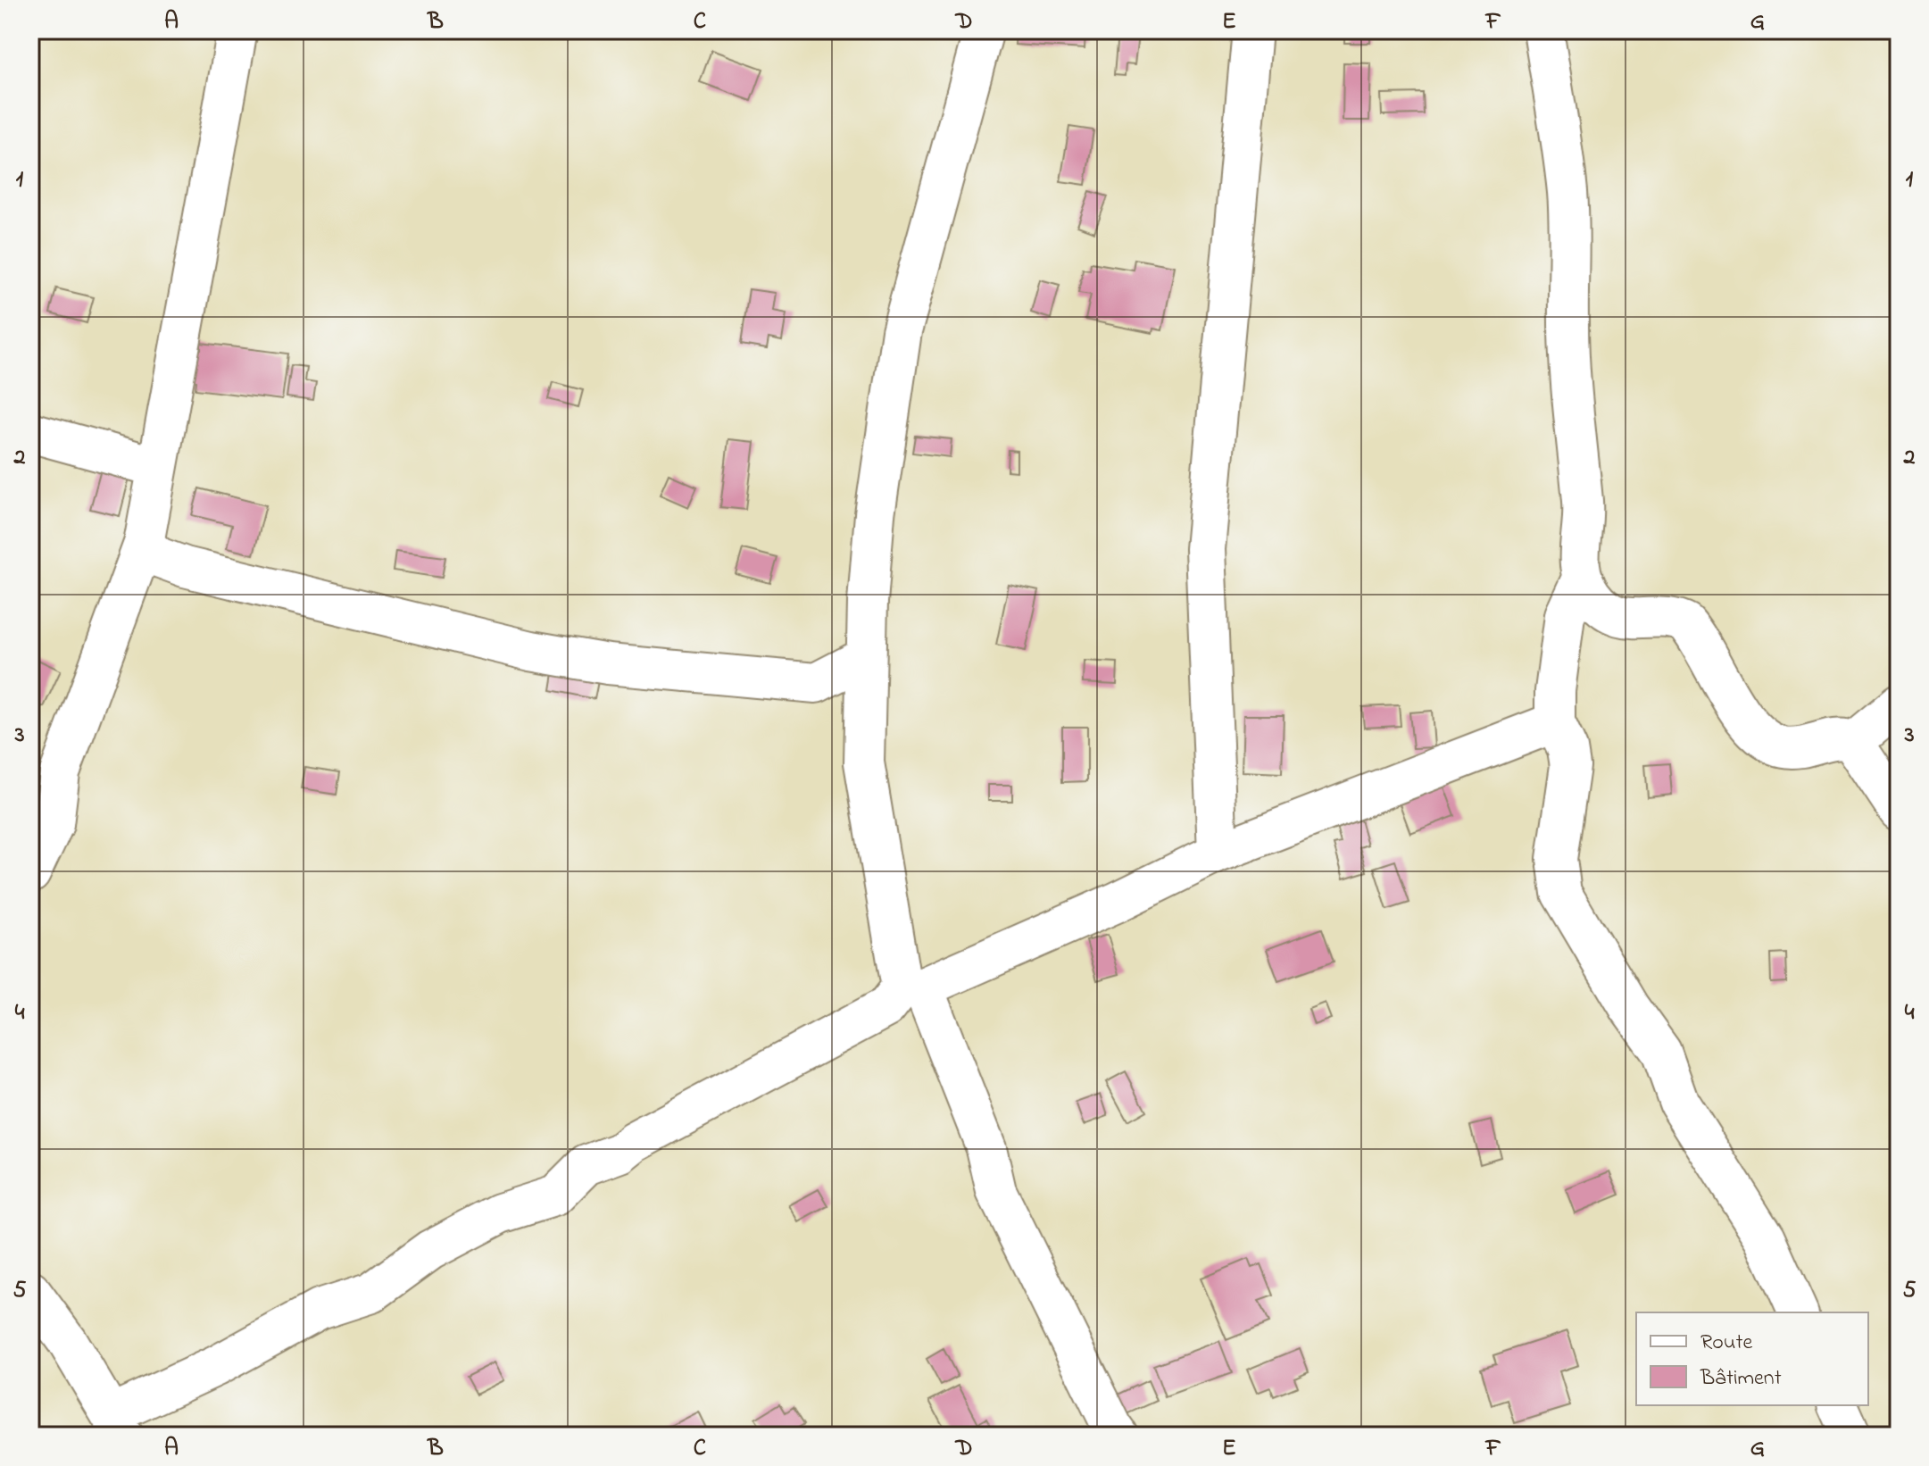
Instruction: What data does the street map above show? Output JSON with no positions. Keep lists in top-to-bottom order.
{
  "legend": ["Route", "Bâtiment"],
  "grid": {
    "columns": [
      "A",
      "B",
      "C",
      "D",
      "E",
      "F",
      "G"
    ],
    "rows": [
      "1",
      "2",
      "3",
      "4",
      "5"
    ]
  }
}
